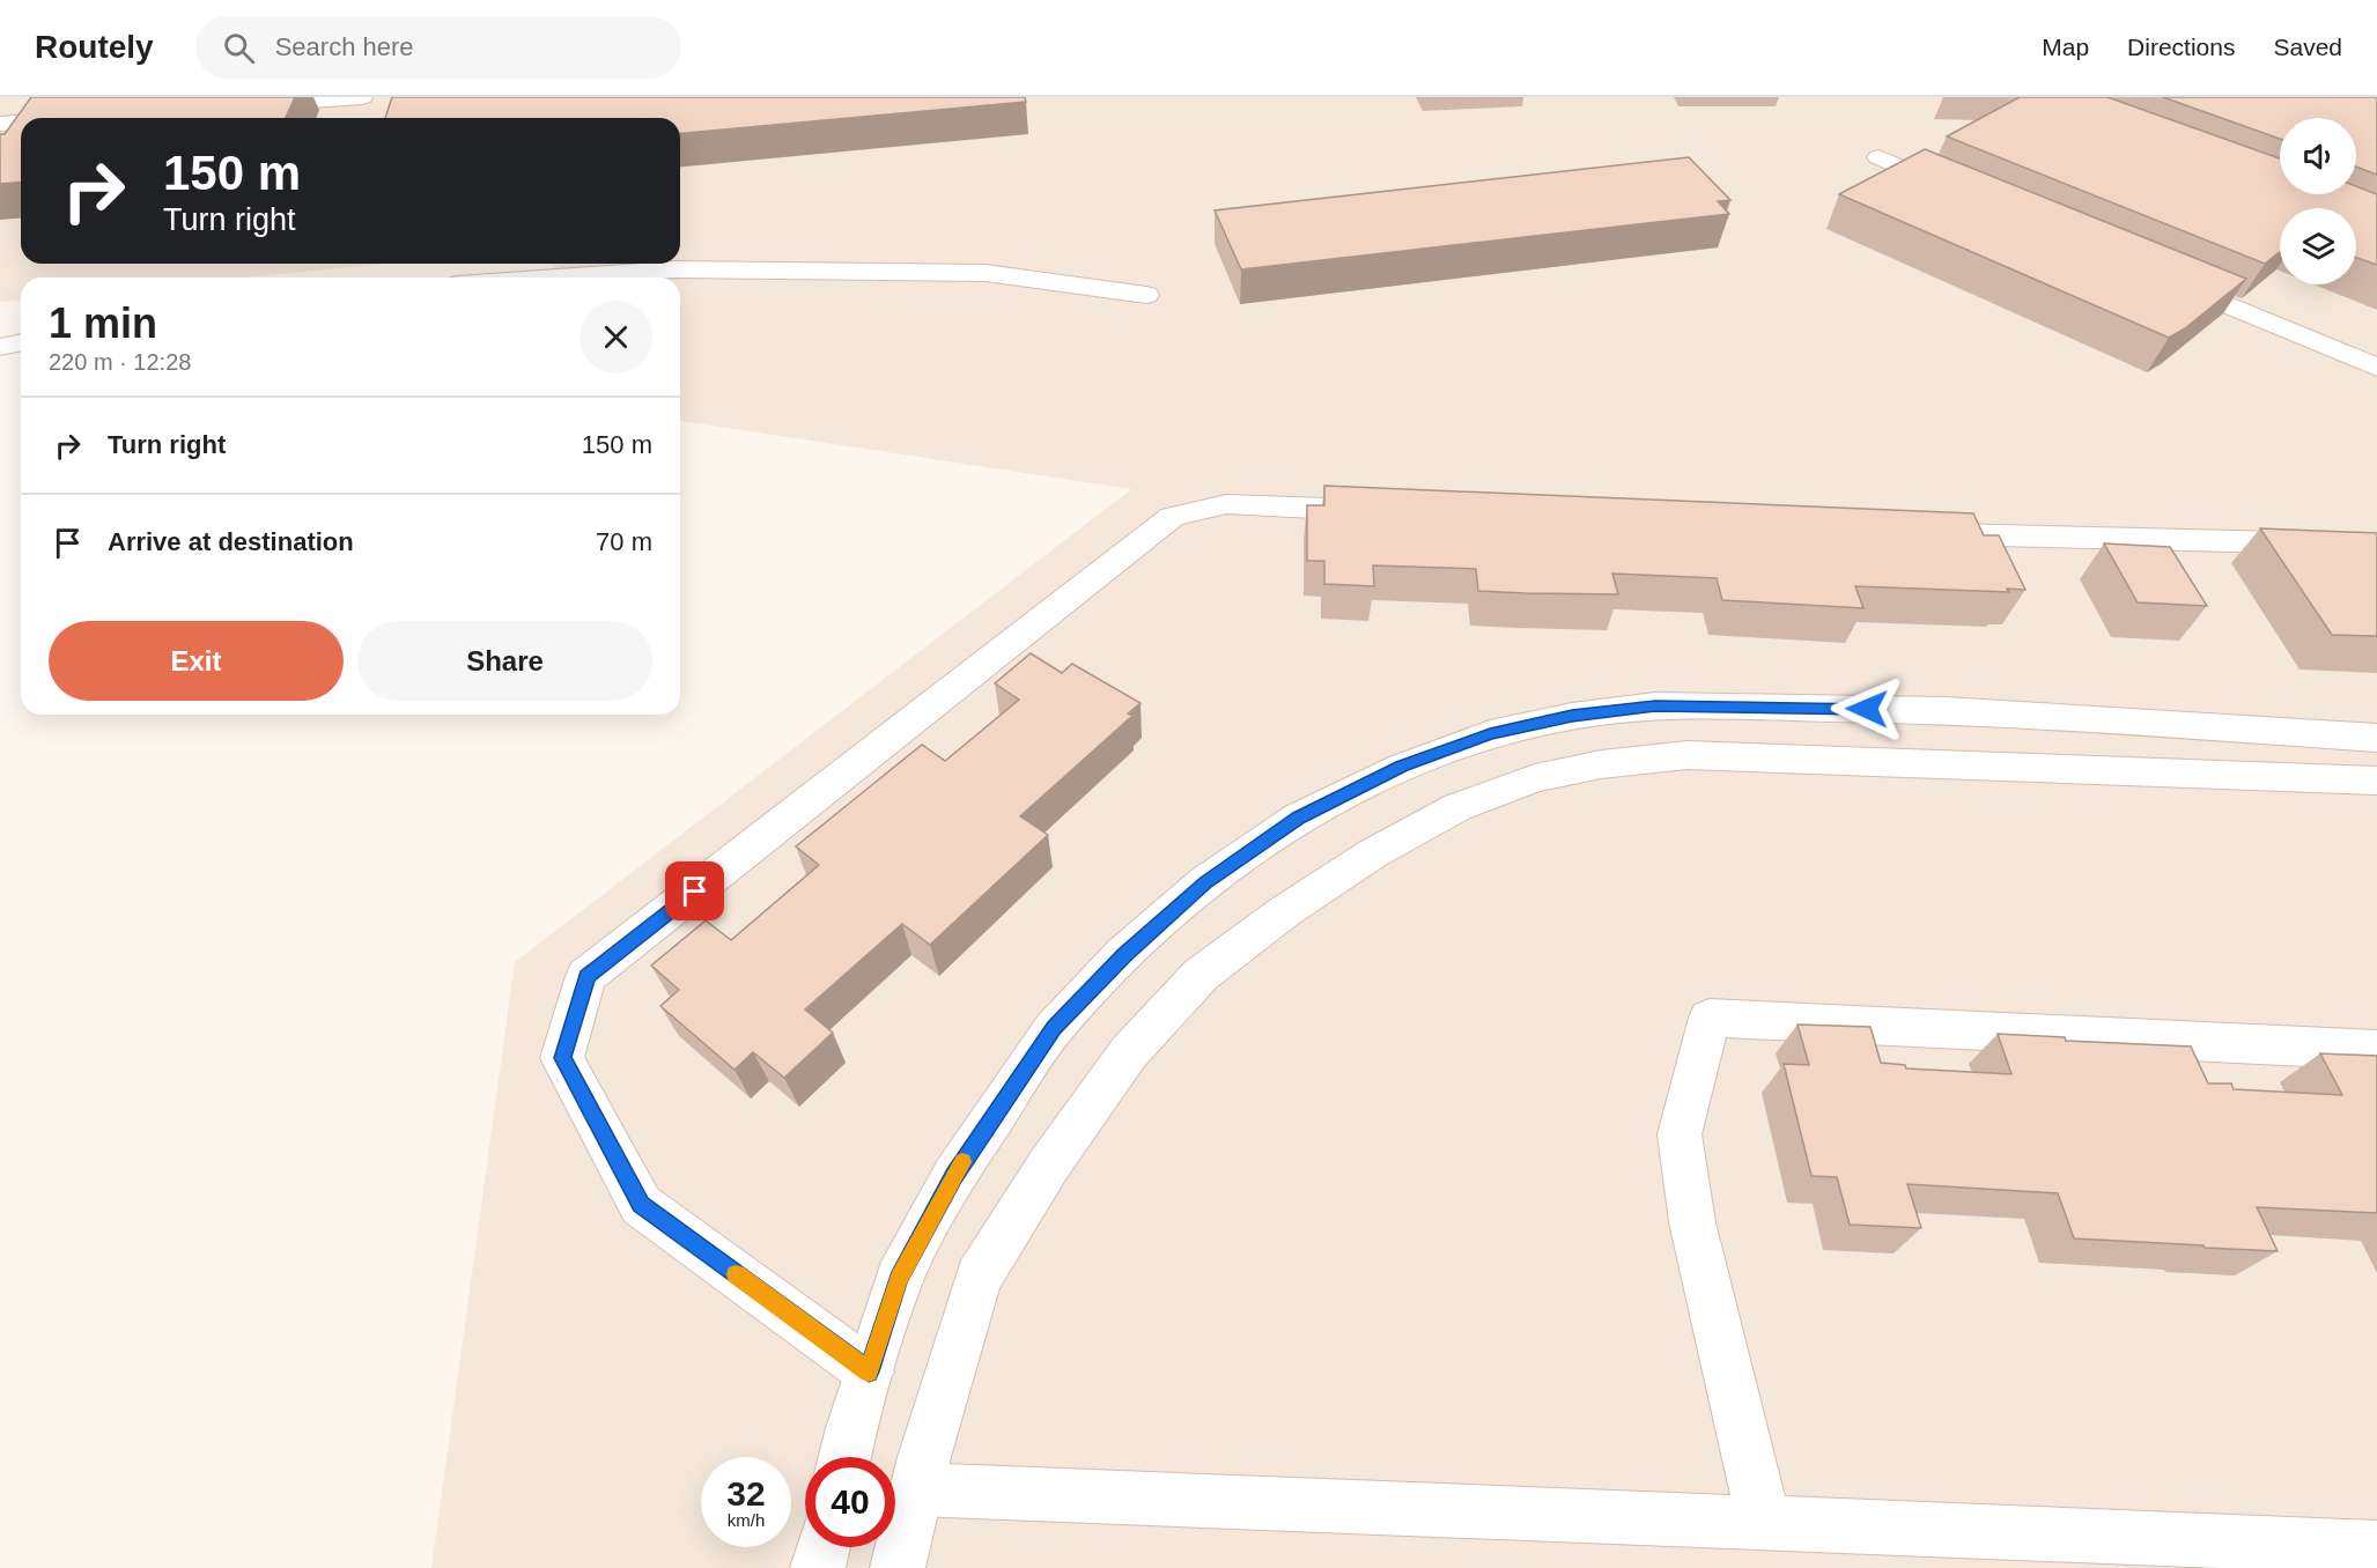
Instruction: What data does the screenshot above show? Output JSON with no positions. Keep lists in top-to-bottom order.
{
  "page": {
    "header": "Routely",
    "search": "Search here",
    "nav": ["Map", "Directions", "Saved"],
    "turn": ["150 m", "Turn right"],
    "heading": ["1 min", "220 m · 12:28"],
    "list": [
      {
        "name": "Turn right",
        "value": "150 m"
      },
      {
        "name": "Arrive at destination",
        "value": "70 m"
      }
    ],
    "buttons": ["Exit", "Share"],
    "speed": "32 km/h",
    "limit": "40"
  }
}
